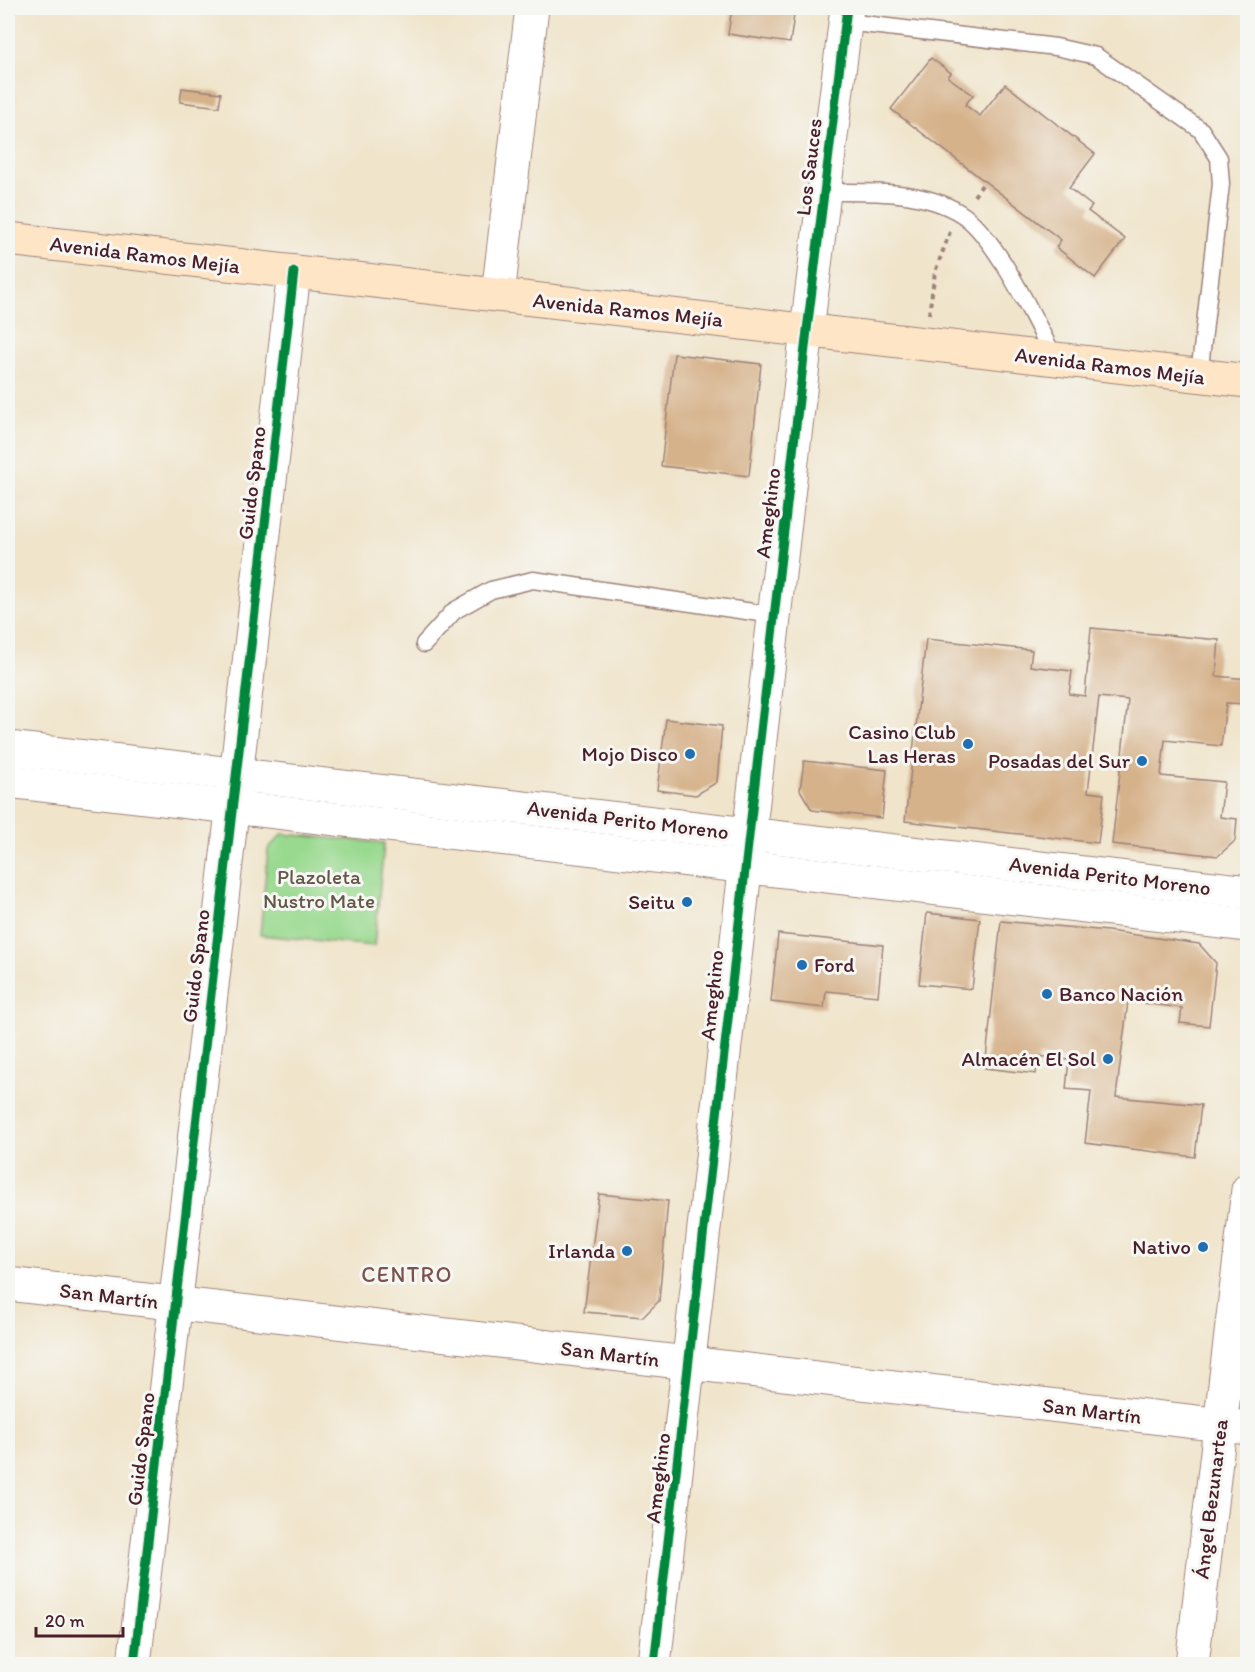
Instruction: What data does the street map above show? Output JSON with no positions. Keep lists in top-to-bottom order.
{
  "streets": {
    "main road": ["Avenida Ramos Mejía"],
    "street": [
      "Los Sauces",
      "Guido Spano",
      "Ameghino",
      "Avenida Perito Moreno",
      "San Martín",
      "Ángel Bezunartea"
    ]
  },
  "crossings": [
    ["Los Sauces", "Avenida Ramos Mejía"],
    ["Los Sauces", "Ameghino"],
    ["Avenida Ramos Mejía", "Guido Spano"],
    ["Avenida Ramos Mejía", "Ameghino"],
    ["Guido Spano", "Avenida Perito Moreno"],
    ["Guido Spano", "San Martín"],
    ["Ameghino", "Avenida Perito Moreno"],
    ["Ameghino", "San Martín"],
    ["San Martín", "Ángel Bezunartea"]
  ],
  "districts": ["CENTRO"],
  "parks": ["Plazoleta Nustro Mate"],
  "places": [
    "Casino Club Las Heras",
    "Mojo Disco",
    "Posadas del Sur",
    "Seitu",
    "Ford",
    "Banco Nación",
    "Almacén El Sol",
    "Nativo",
    "Irlanda"
  ],
  "scale_bar": "20 m"
}
